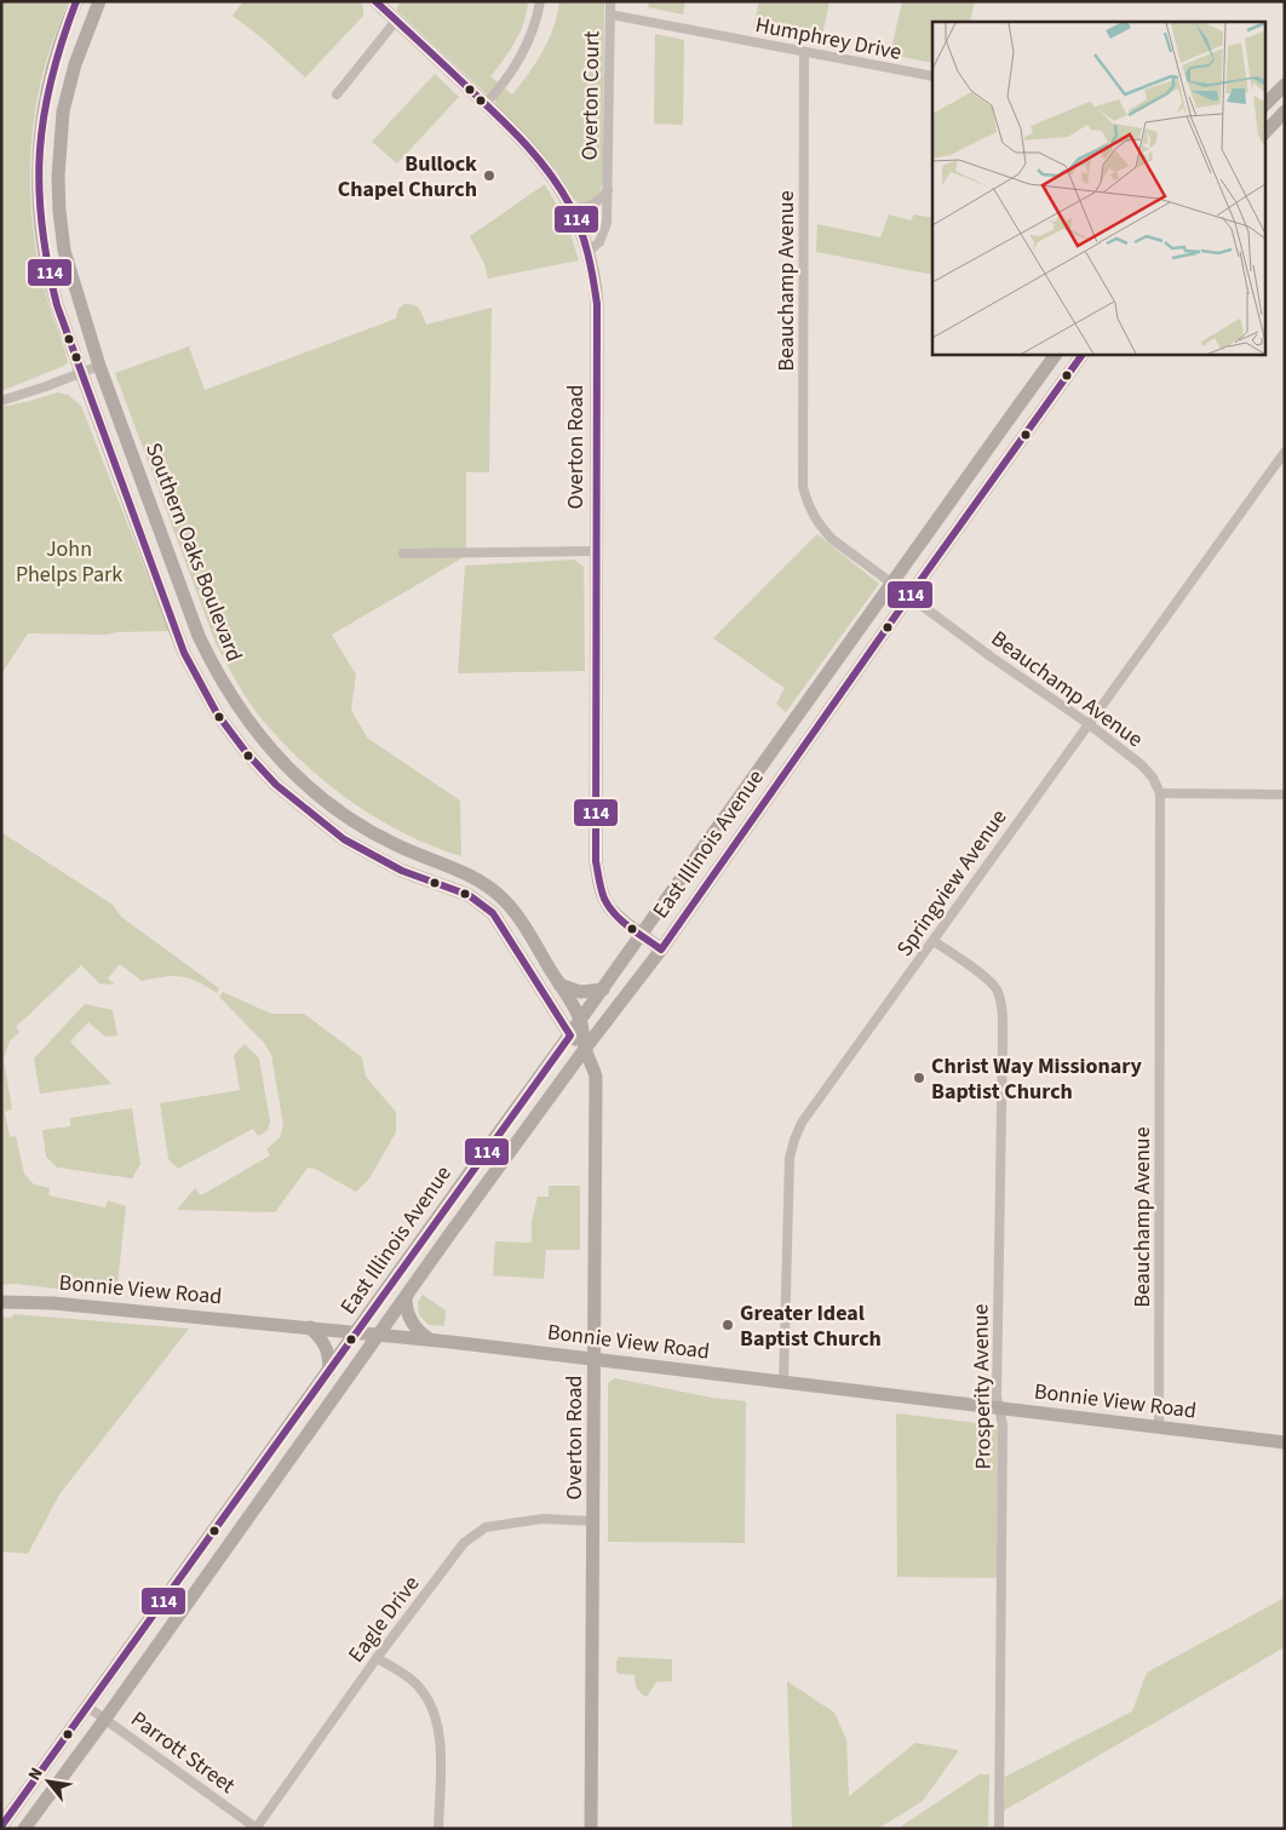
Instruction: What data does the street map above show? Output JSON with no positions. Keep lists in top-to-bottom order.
{
  "streets": {
    "street": [
      "Humphrey Drive",
      "Overton Court",
      "Beauchamp Avenue",
      "Overton Road",
      "Southern Oaks Boulevard",
      "East Illinois Avenue",
      "Springview Avenue",
      "Bonnie View Road",
      "Prosperity Avenue",
      "Eagle Drive",
      "Parrott Street"
    ]
  },
  "crossings": [
    ["Humphrey Drive", "Overton Court"],
    ["Humphrey Drive", "Beauchamp Avenue"],
    ["Overton Court", "Overton Road"],
    ["Beauchamp Avenue", "East Illinois Avenue"],
    ["Beauchamp Avenue", "Springview Avenue"],
    ["Beauchamp Avenue", "Bonnie View Road"],
    ["Overton Road", "Southern Oaks Boulevard"],
    ["Overton Road", "East Illinois Avenue"],
    ["Overton Road", "Bonnie View Road"],
    ["Overton Road", "Eagle Drive"],
    ["Southern Oaks Boulevard", "East Illinois Avenue"],
    ["East Illinois Avenue", "Bonnie View Road"],
    ["East Illinois Avenue", "Parrott Street"],
    ["Springview Avenue", "Bonnie View Road"],
    ["Springview Avenue", "Prosperity Avenue"],
    ["Bonnie View Road", "Prosperity Avenue"],
    ["Eagle Drive", "Parrott Street"]
  ],
  "parks": ["John Phelps Park"],
  "places": ["Bullock Chapel Church", "Christ Way Missionary Baptist Church", "Greater Ideal Baptist Church"],
  "lines": ["transit line 114"],
  "north": "top left"
}
